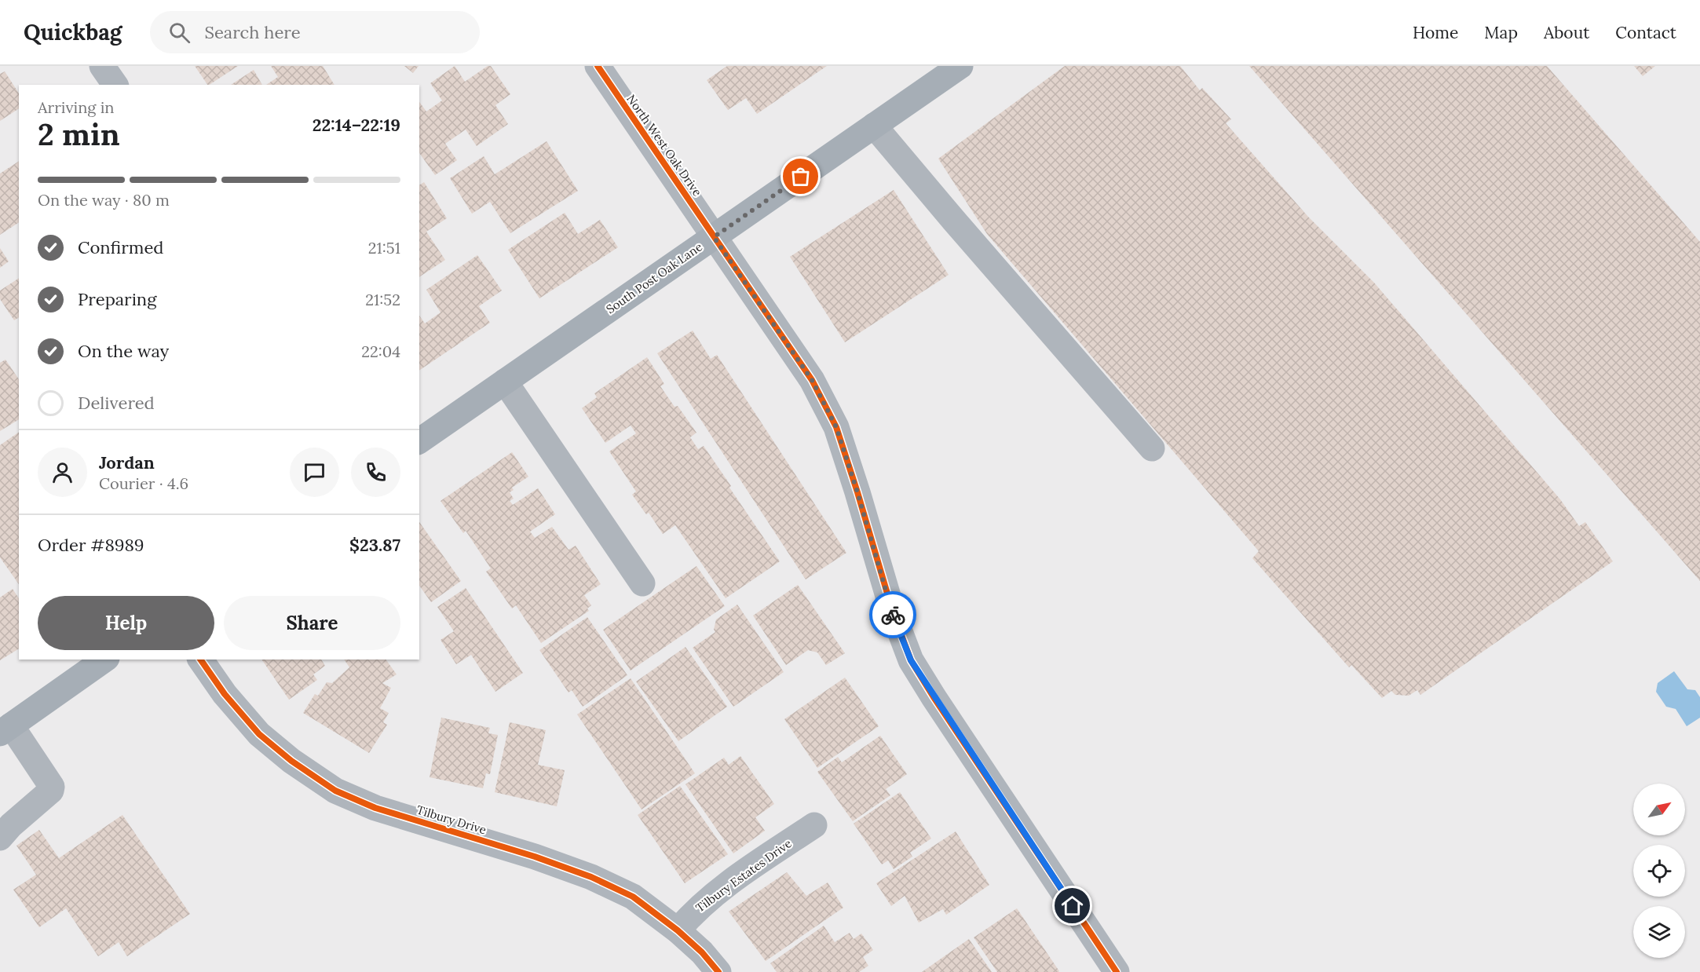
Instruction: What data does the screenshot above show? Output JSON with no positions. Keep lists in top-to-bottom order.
{
  "streets": {
    "main road": ["South Post Oak Lane"],
    "street": ["North West Oak Drive", "Tilbury Drive", "Tilbury Estates Drive"]
  },
  "crossings": [
    ["North West Oak Drive", "South Post Oak Lane"],
    ["Tilbury Drive", "Tilbury Estates Drive"]
  ],
  "north": "top right",
  "page": {
    "header": "Quickbag",
    "search": "Search here",
    "nav": [
      "Home",
      "Map",
      "About",
      "Contact"
    ],
    "heading": ["2 min", "Arriving in", "22:14–22:19"],
    "panel": [
      "Jordan",
      "Courier · 4.6",
      "Order #8989",
      "$23.87"
    ],
    "bar": "On the way · 80 m",
    "list": [
      ["Confirmed", "21:51"],
      ["Preparing", "21:52"],
      ["On the way", "22:04"],
      "Delivered"
    ],
    "buttons": ["Help", "Share"]
  }
}
